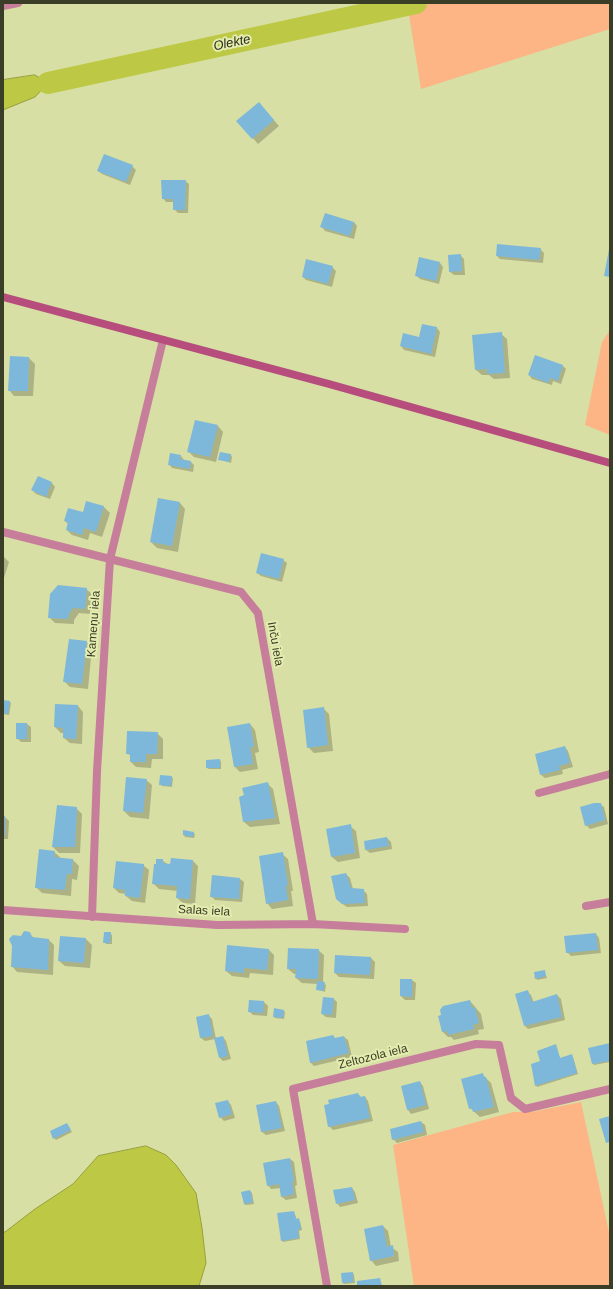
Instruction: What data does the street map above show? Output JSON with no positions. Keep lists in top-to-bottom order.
{
  "streets": {
    "street": [
      "Kameņu iela",
      "Inču iela",
      "Salas iela",
      "Zeltozola iela"
    ]
  },
  "crossings": [
    ["Kameņu iela", "Inču iela"],
    ["Kameņu iela", "Salas iela"],
    ["Inču iela", "Salas iela"]
  ],
  "water": ["Olekte"]
}
